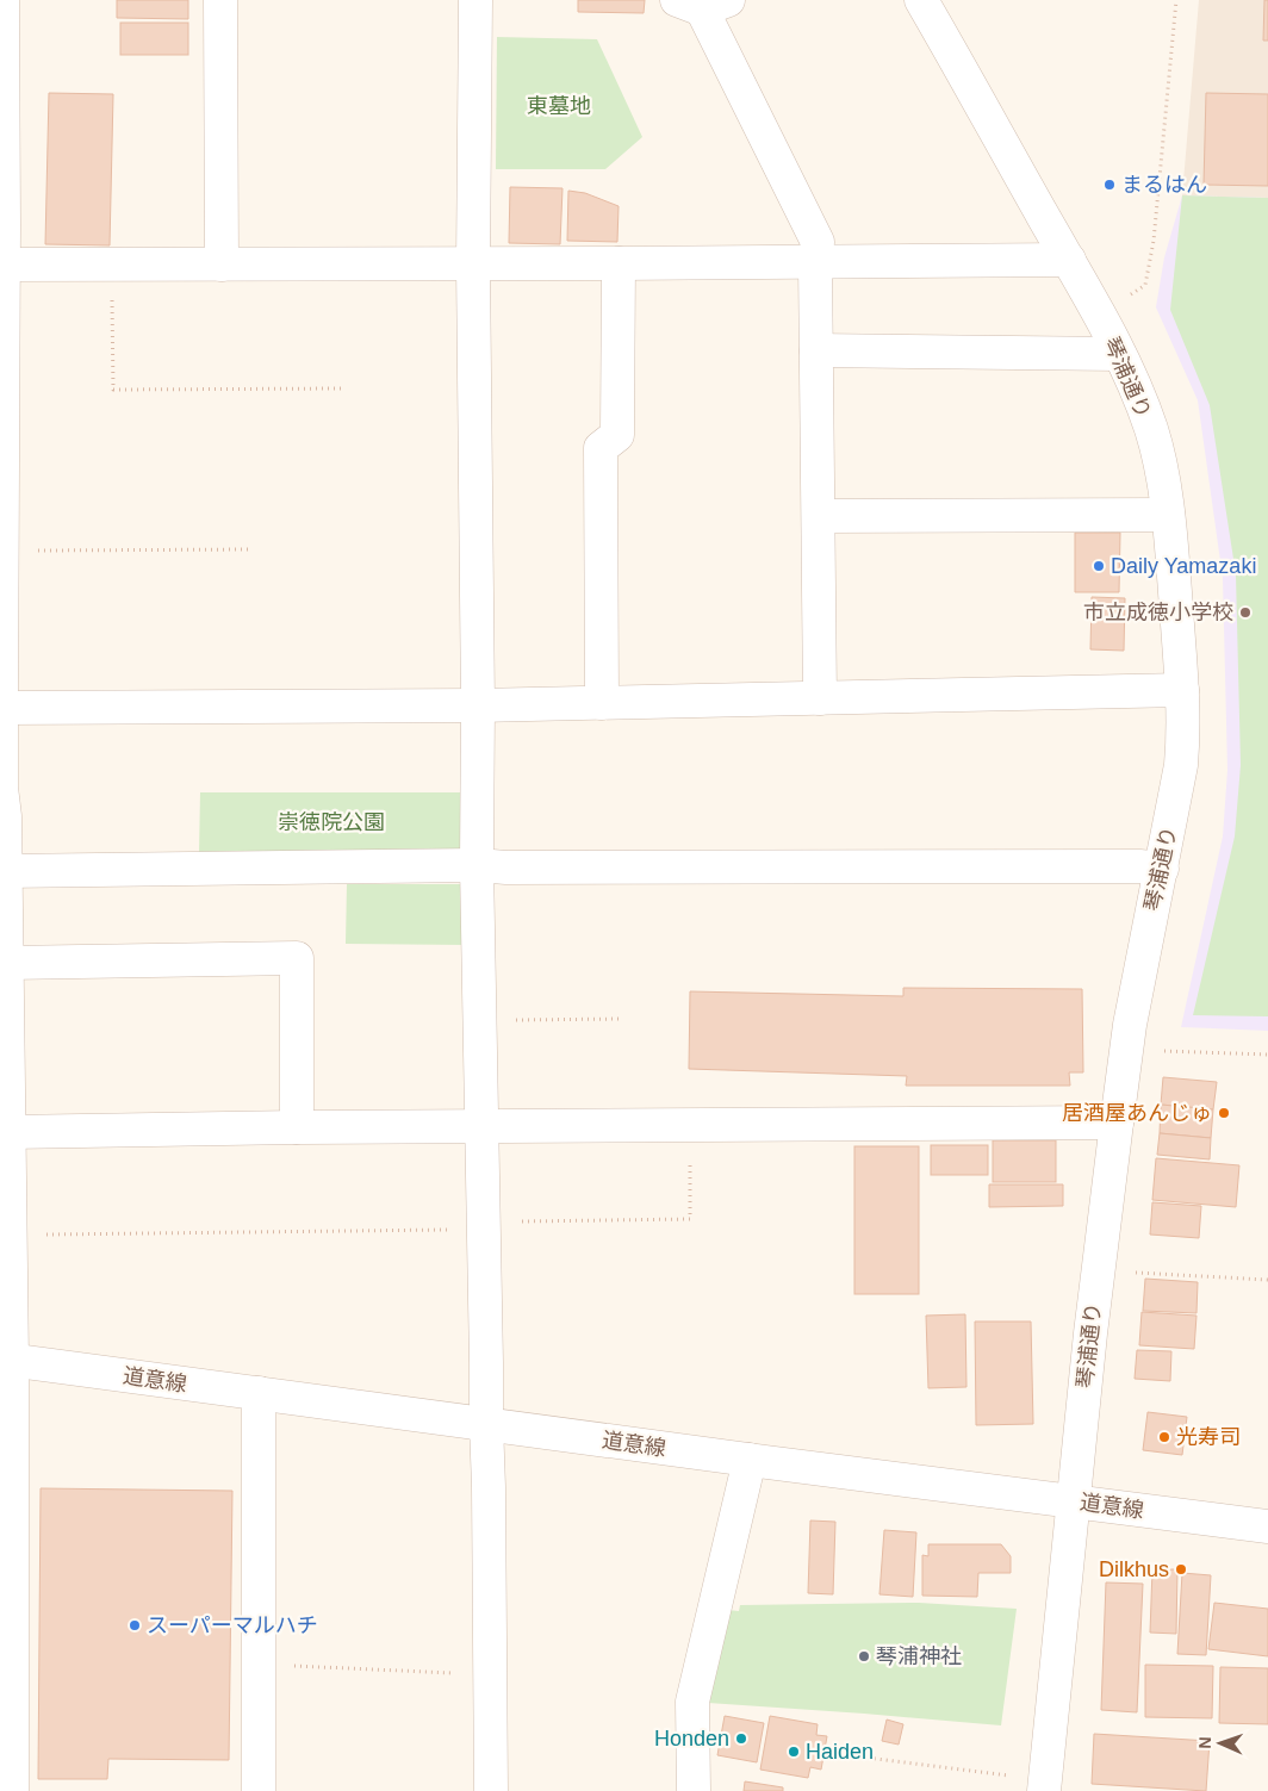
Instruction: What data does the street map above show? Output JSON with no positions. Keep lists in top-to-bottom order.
{
  "streets": {
    "street": ["琴浦通り", "道意線"]
  },
  "crossings": [
    ["琴浦通り", "道意線"]
  ],
  "parks": ["東墓地", "崇徳院公園"],
  "places": [
    "まるはん",
    "Daily Yamazaki",
    "市立成徳小学校",
    "居酒屋あんじゅ",
    "光寿司",
    "Dilkhus",
    "スーパーマルハチ",
    "琴浦神社",
    "Honden",
    "Haiden"
  ],
  "north": "left"
}
